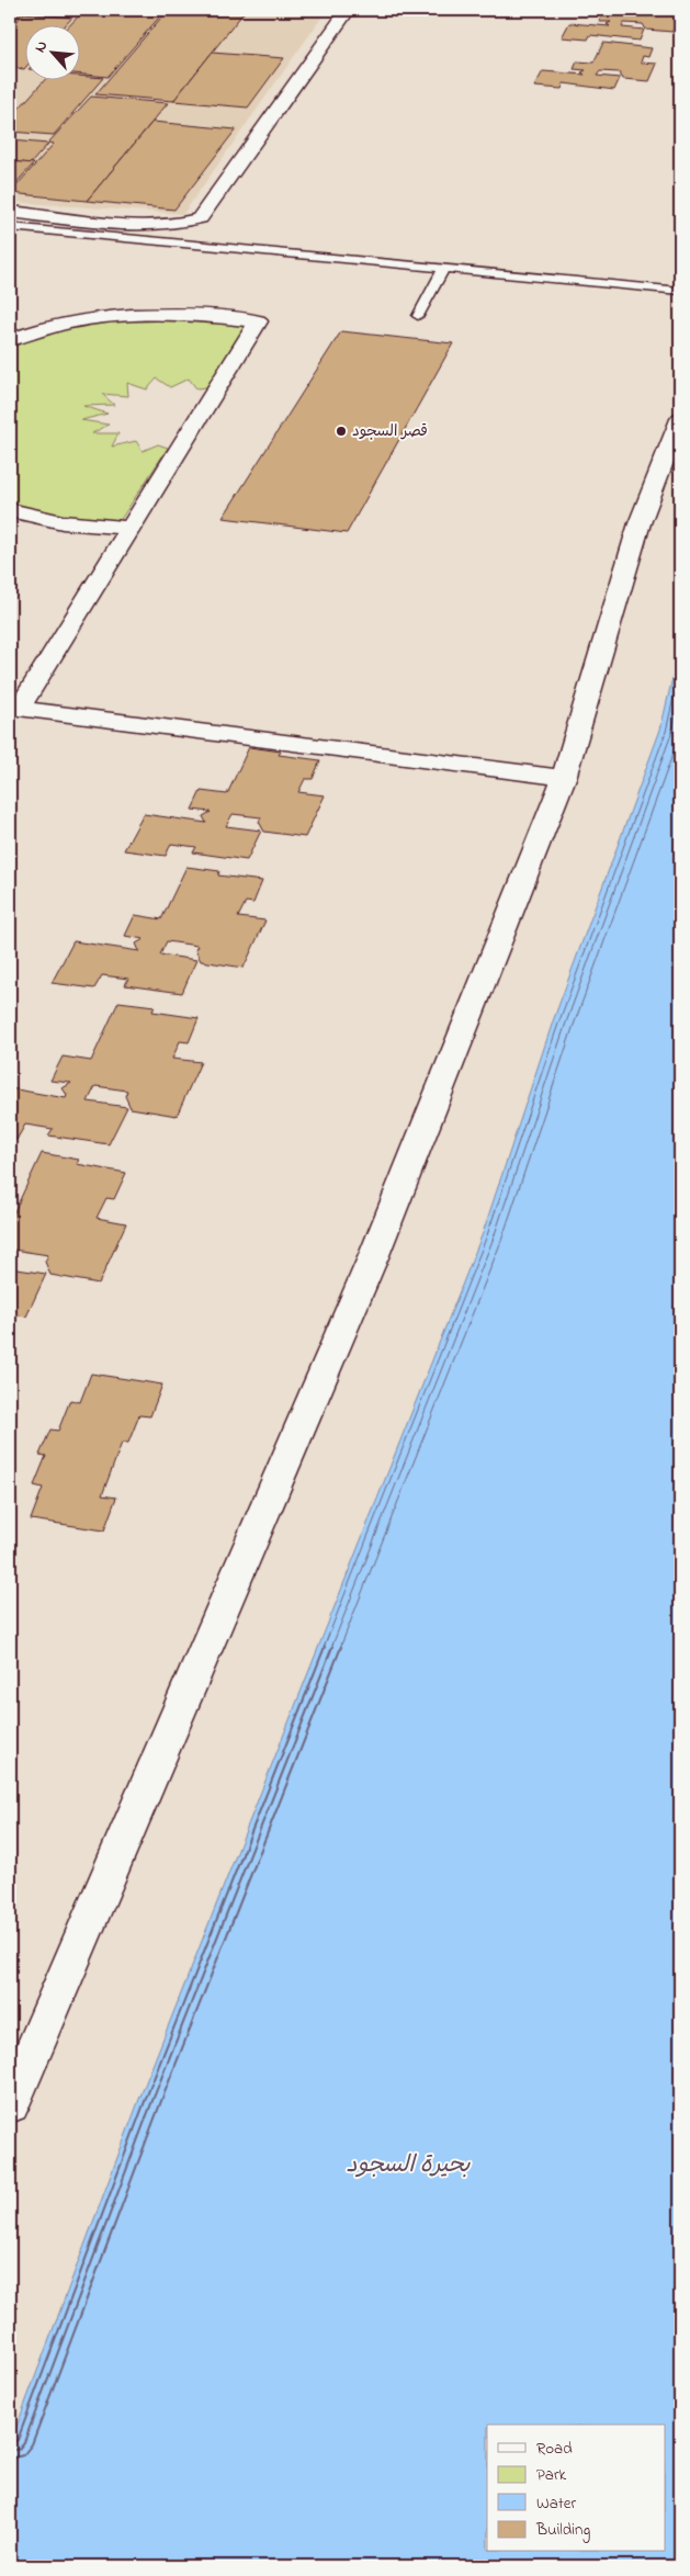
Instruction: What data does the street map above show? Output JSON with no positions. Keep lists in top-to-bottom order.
{
  "water": ["بحيرة السجود"],
  "places": ["قصر السجود"],
  "legend": [
    "Road",
    "Park",
    "Water",
    "Building"
  ],
  "north": "top left"
}
